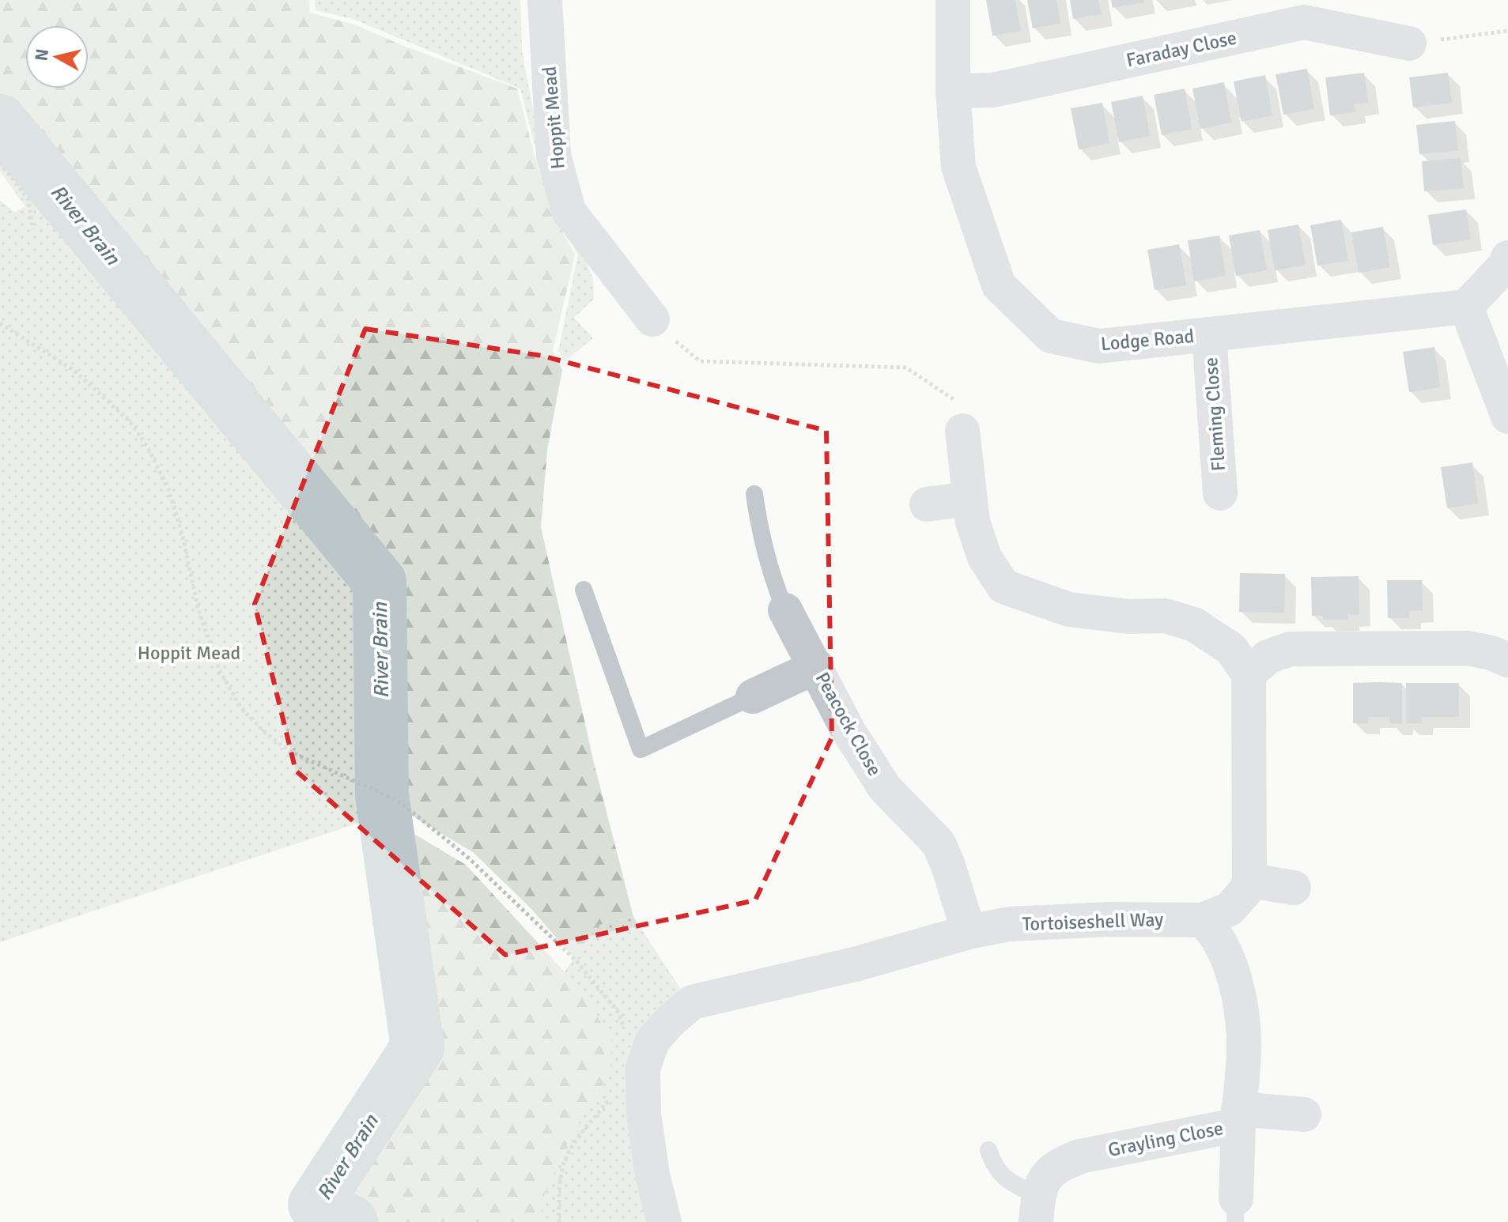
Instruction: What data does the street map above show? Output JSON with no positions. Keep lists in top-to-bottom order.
{
  "streets": {
    "street": [
      "Faraday Close",
      "Hoppit Mead",
      "Lodge Road",
      "Fleming Close",
      "Peacock Close",
      "Tortoiseshell Way",
      "Grayling Close"
    ]
  },
  "crossings": [
    ["Faraday Close", "Lodge Road"],
    ["Lodge Road", "Fleming Close"],
    ["Peacock Close", "Tortoiseshell Way"],
    ["Tortoiseshell Way", "Grayling Close"]
  ],
  "water": ["River Brain"],
  "parks": ["Hoppit Mead"],
  "north": "left"
}
